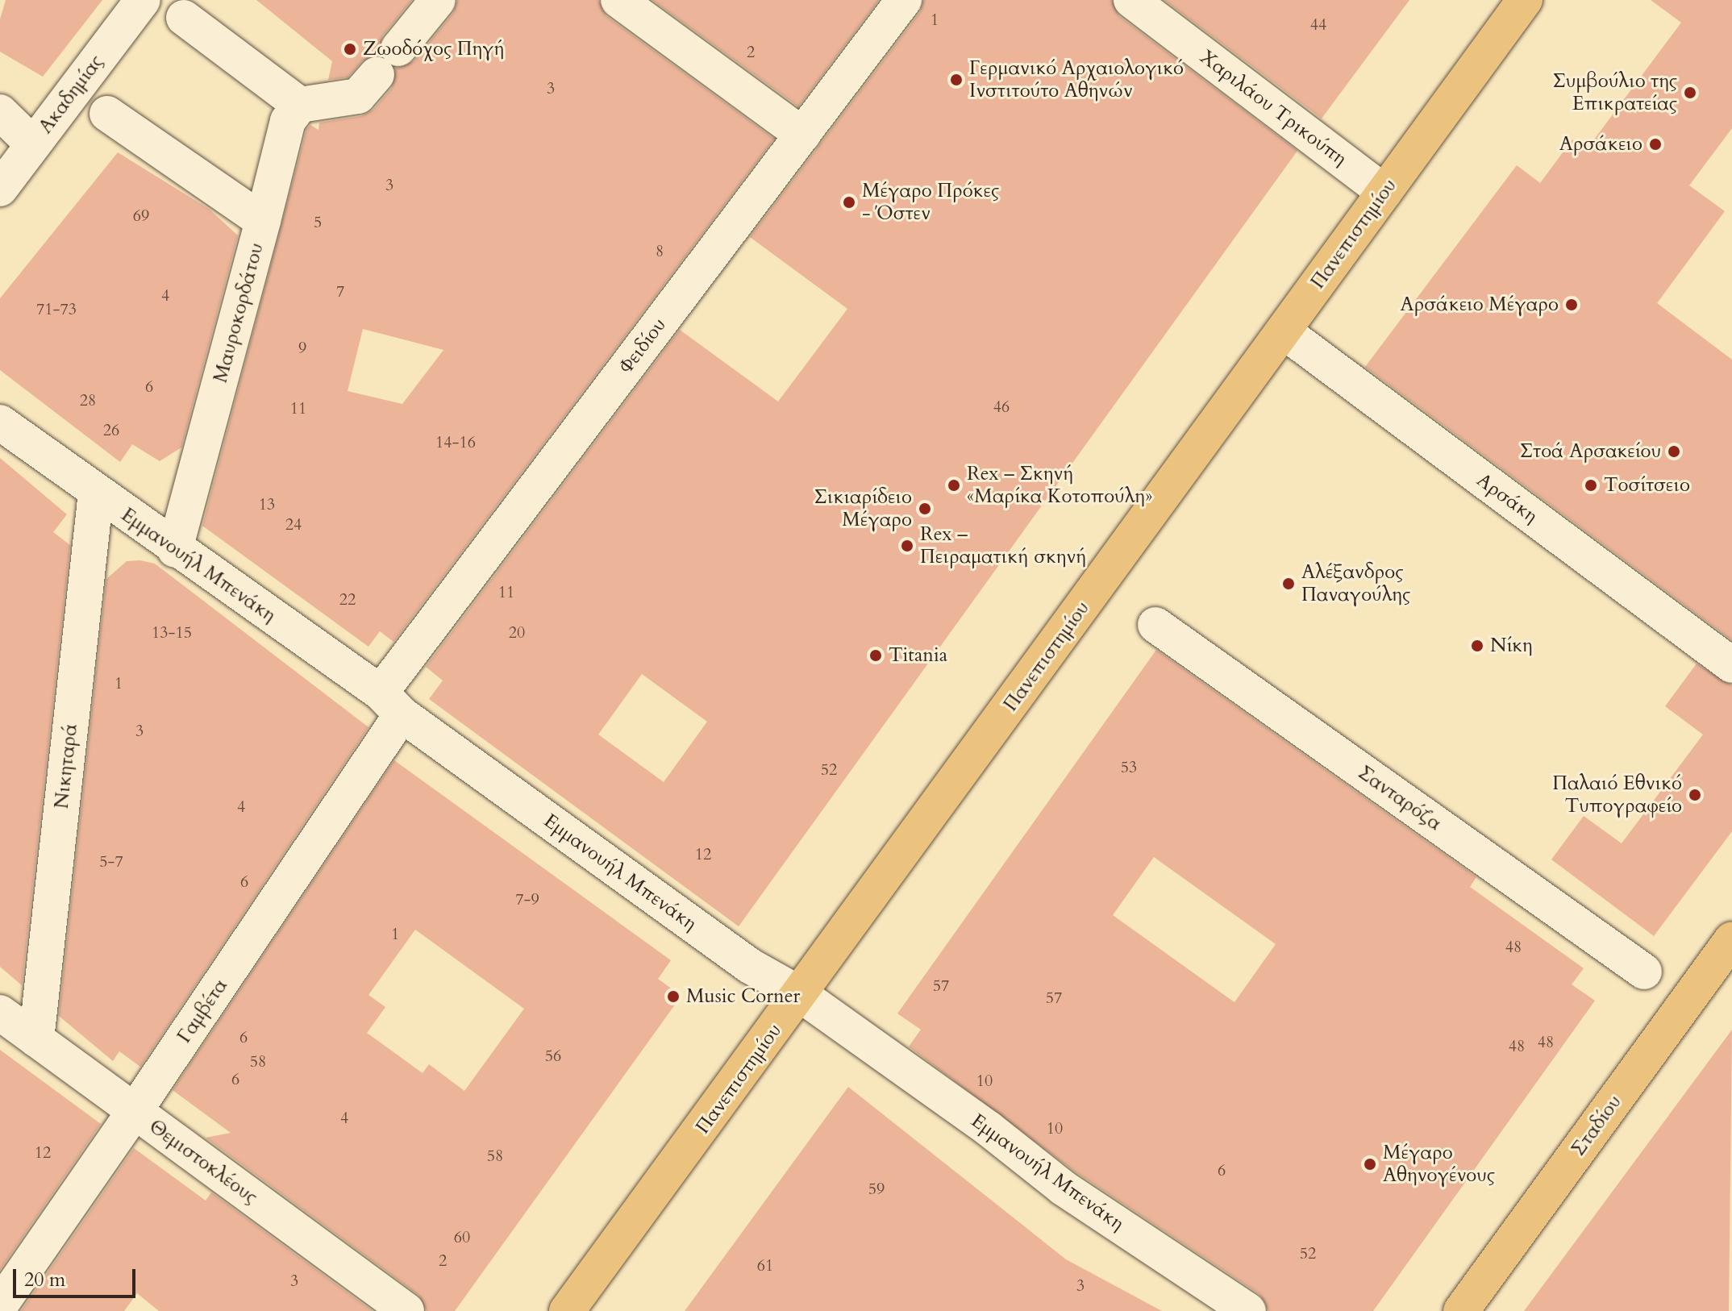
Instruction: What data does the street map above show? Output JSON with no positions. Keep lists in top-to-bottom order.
{
  "streets": {
    "main road": ["Πανεπιστημίου", "Σταδίου"],
    "street": [
      "Ακαδημίας",
      "Χαριλάου Τρικούπη",
      "Μαυροκορδάτου",
      "Φειδίου",
      "Αρσάκη",
      "Εμμανουήλ Μπενάκη",
      "Νικηταρά",
      "Σανταρόζα",
      "Γαμβέτα",
      "Θεμιστοκλέους"
    ]
  },
  "crossings": [
    ["Χαριλάου Τρικούπη", "Πανεπιστημίου"],
    ["Πανεπιστημίου", "Αρσάκη"],
    ["Πανεπιστημίου", "Εμμανουήλ Μπενάκη"],
    ["Μαυροκορδάτου", "Εμμανουήλ Μπενάκη"],
    ["Φειδίου", "Εμμανουήλ Μπενάκη"],
    ["Φειδίου", "Γαμβέτα"],
    ["Εμμανουήλ Μπενάκη", "Νικηταρά"],
    ["Εμμανουήλ Μπενάκη", "Γαμβέτα"],
    ["Νικηταρά", "Θεμιστοκλέους"],
    ["Γαμβέτα", "Θεμιστοκλέους"]
  ],
  "places": [
    "Ζωοδόχος Πηγή",
    "Γερμανικό Αρχαιολογικό Ινστιτούτο Αθηνών",
    "Συμβούλιο της Επικρατείας",
    "Αρσάκειο",
    "Μέγαρο Πρόκες - Όστεν",
    "Αρσάκειο Μέγαρο",
    "Στοά Αρσακείου",
    "Rex – Σκηνή «Μαρίκα Κοτοπούλη»",
    "Τοσίτσειο",
    "Σικιαρίδειο Μέγαρο",
    "Rex – Πειραματική σκηνή",
    "Αλέξανδρος Παναγούλης",
    "Νίκη",
    "Titania",
    "Παλαιό Εθνικό Τυπογραφείο",
    "Music Corner",
    "Μέγαρο Αθηνογένους"
  ],
  "house_numbers": [
    "1",
    "44",
    "2",
    "3",
    "3",
    "69",
    "5",
    "8",
    "7",
    "4",
    "71-73",
    "9",
    "6",
    "28",
    "46",
    "11",
    "26",
    "14-16",
    "13",
    "24",
    "11",
    "22",
    "13-15",
    "20",
    "1",
    "3",
    "53",
    "52",
    "4",
    "12",
    "5-7",
    "6",
    "7-9",
    "1",
    "48",
    "57",
    "57",
    "6",
    "48",
    "48",
    "56",
    "58",
    "6",
    "10",
    "4",
    "10",
    "12",
    "58",
    "6",
    "59",
    "60",
    "52",
    "2",
    "61",
    "3",
    "3"
  ],
  "scale_bar": "20 m"
}
